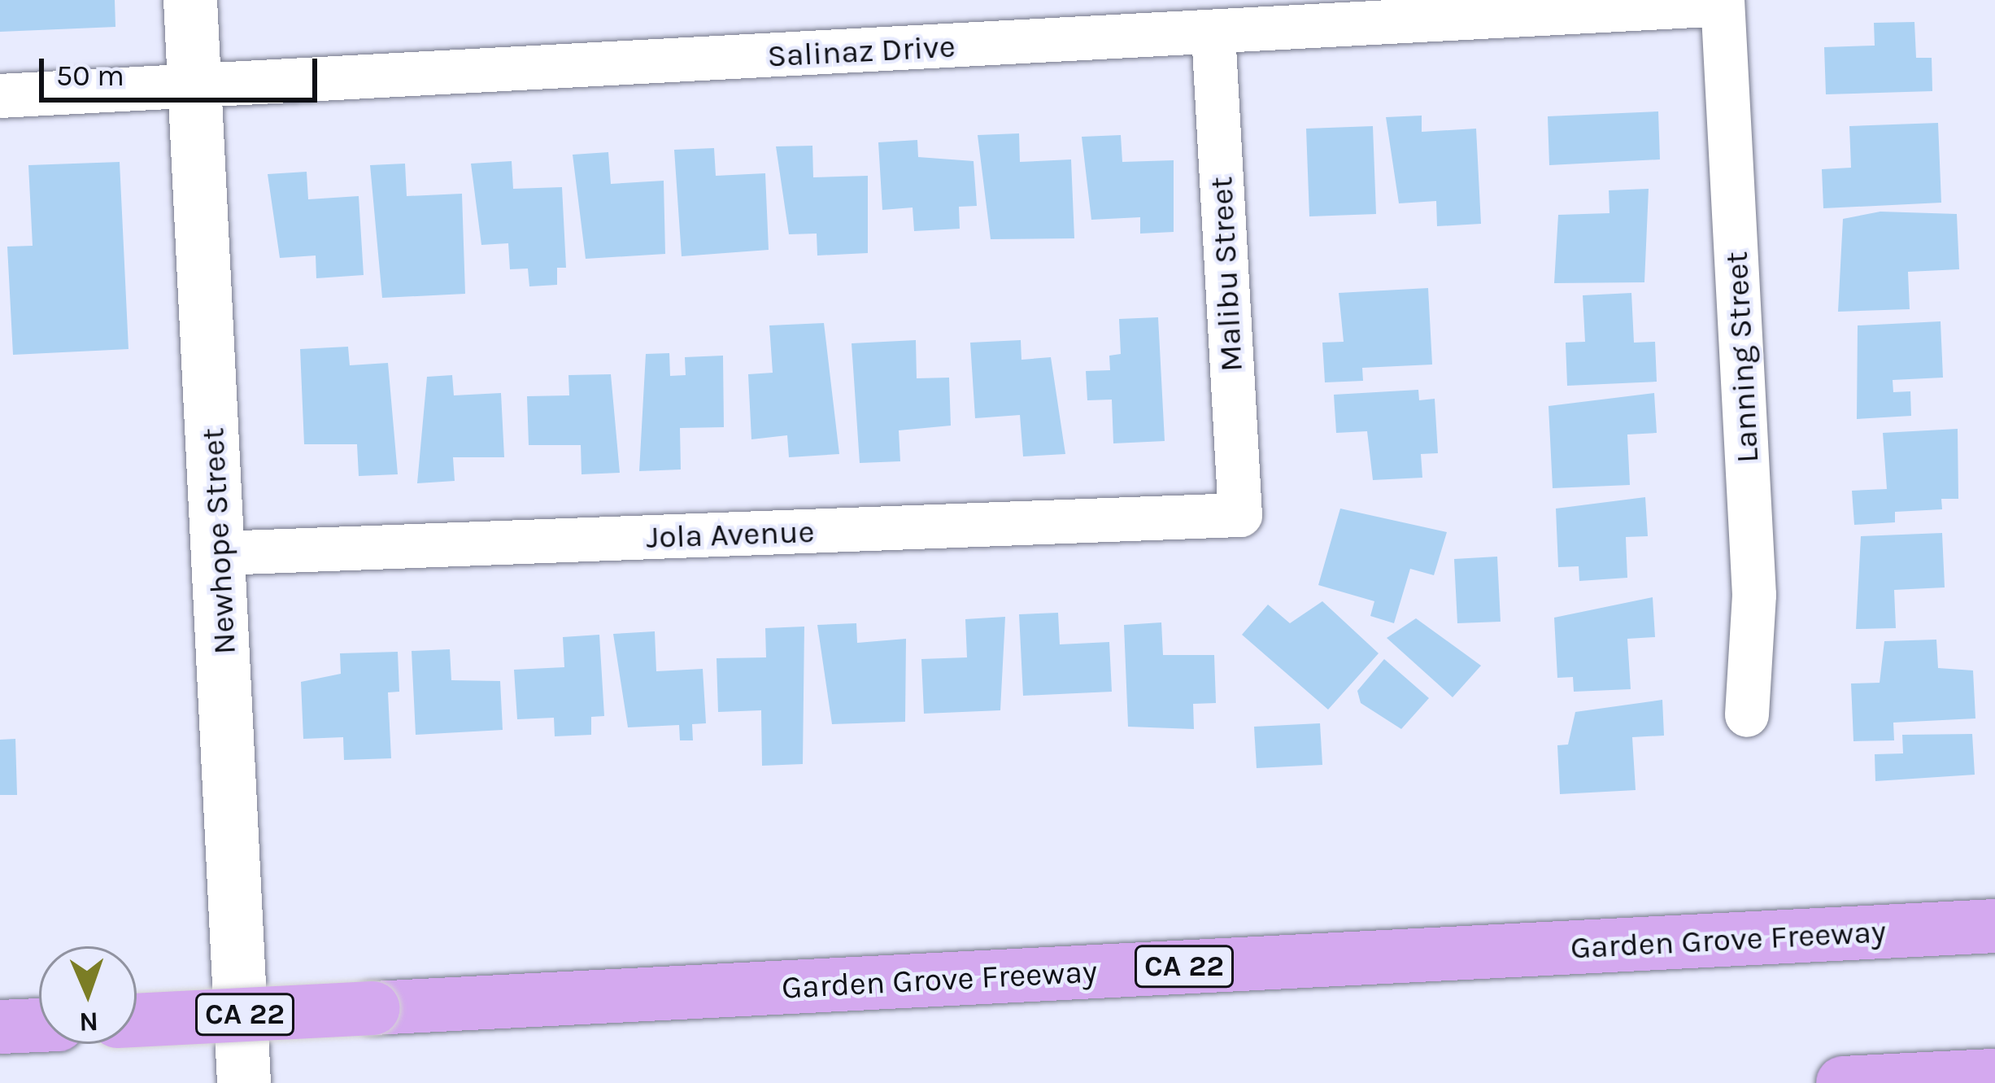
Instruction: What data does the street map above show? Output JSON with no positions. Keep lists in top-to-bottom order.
{
  "streets": {
    "highway": ["Garden Grove Freeway", "CA 22"],
    "street": [
      "Salinaz Drive",
      "Malibu Street",
      "Lanning Street",
      "Jola Avenue",
      "Newhope Street"
    ]
  },
  "crossings": [
    ["Salinaz Drive", "Malibu Street"],
    ["Salinaz Drive", "Lanning Street"],
    ["Salinaz Drive", "Newhope Street"],
    ["Malibu Street", "Jola Avenue"],
    ["Jola Avenue", "Newhope Street"]
  ],
  "scale_bar": "50 m",
  "north": "bottom"
}
